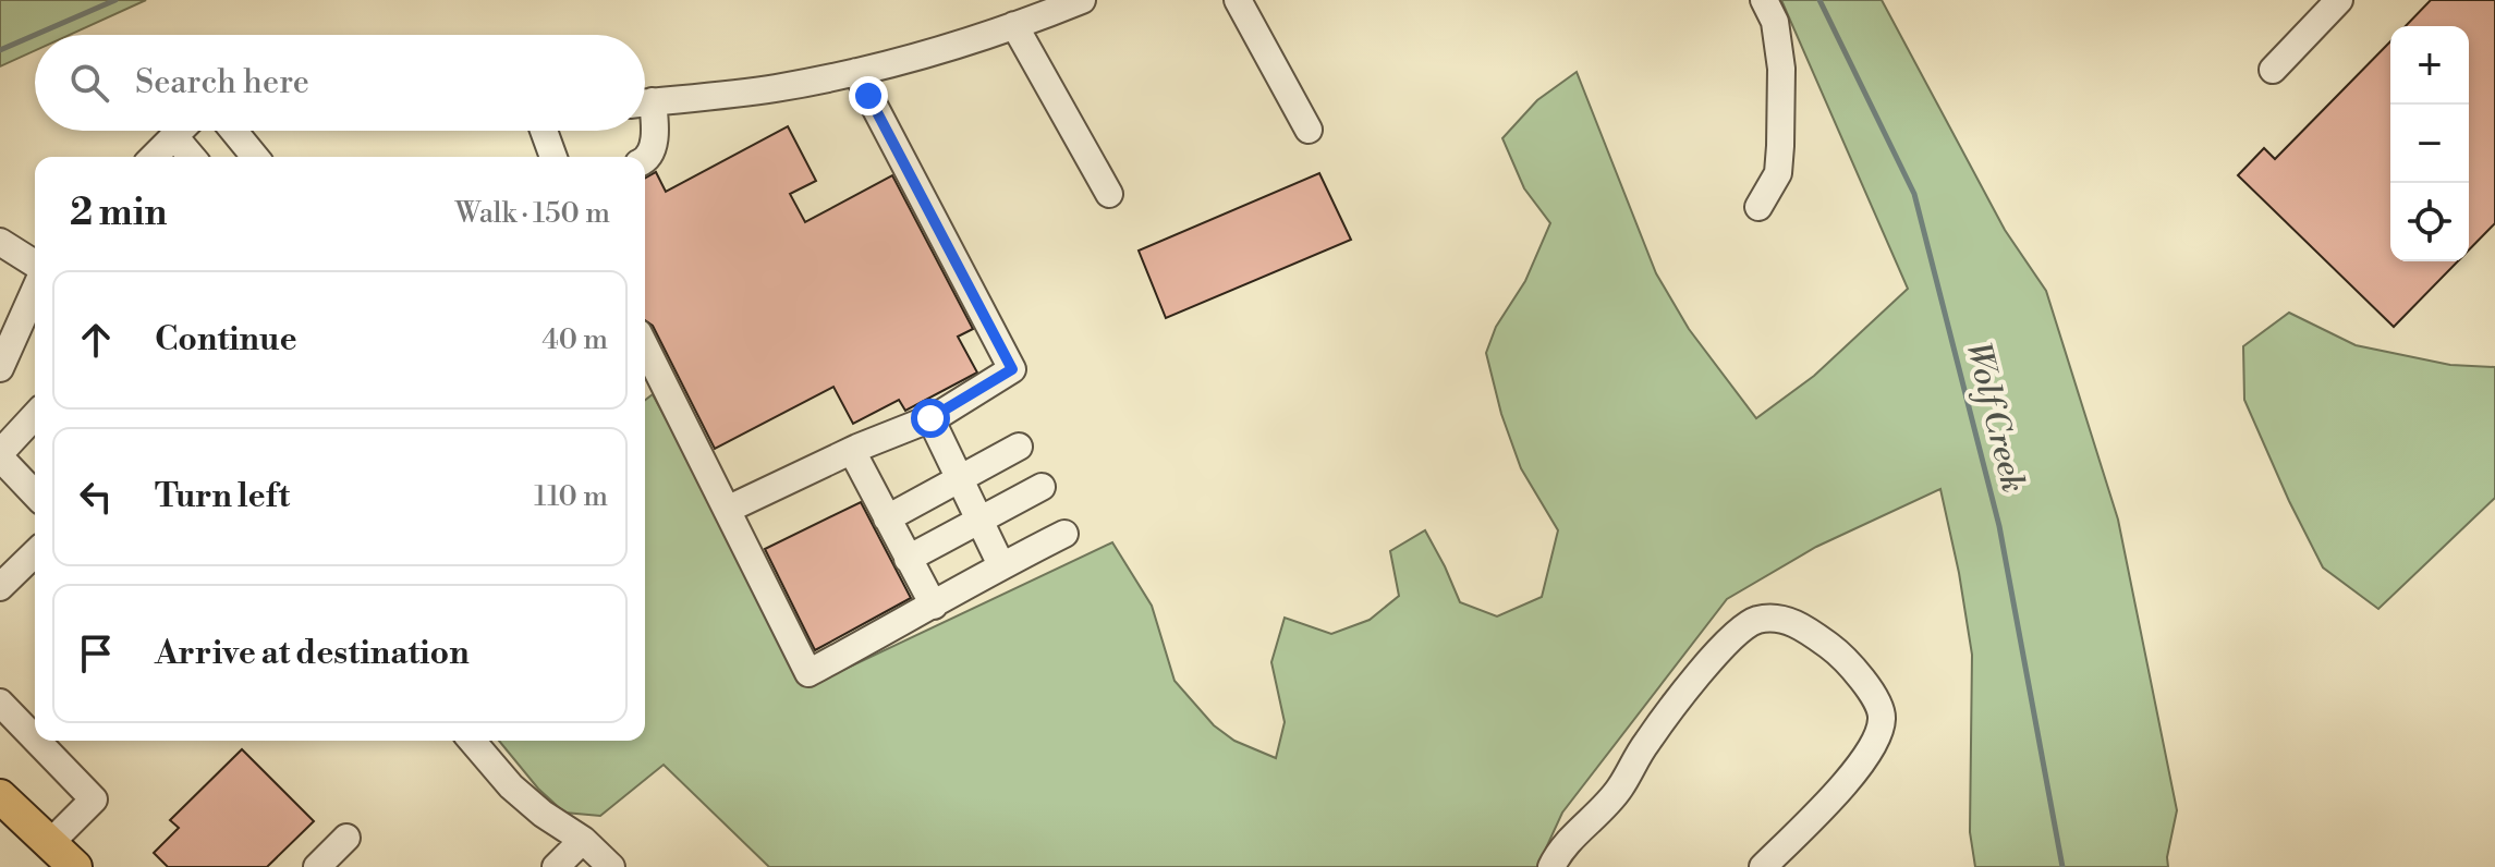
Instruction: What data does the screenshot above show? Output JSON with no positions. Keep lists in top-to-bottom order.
{
  "water": ["Wolf Creek"],
  "page": {
    "map_buttons": ["+", "−"],
    "search": "Search here",
    "heading": ["2 min", "Walk · 150 m"],
    "list": [
      ["Continue", "40 m"],
      ["Turn left", "110 m"],
      "Arrive at destination"
    ]
  }
}
